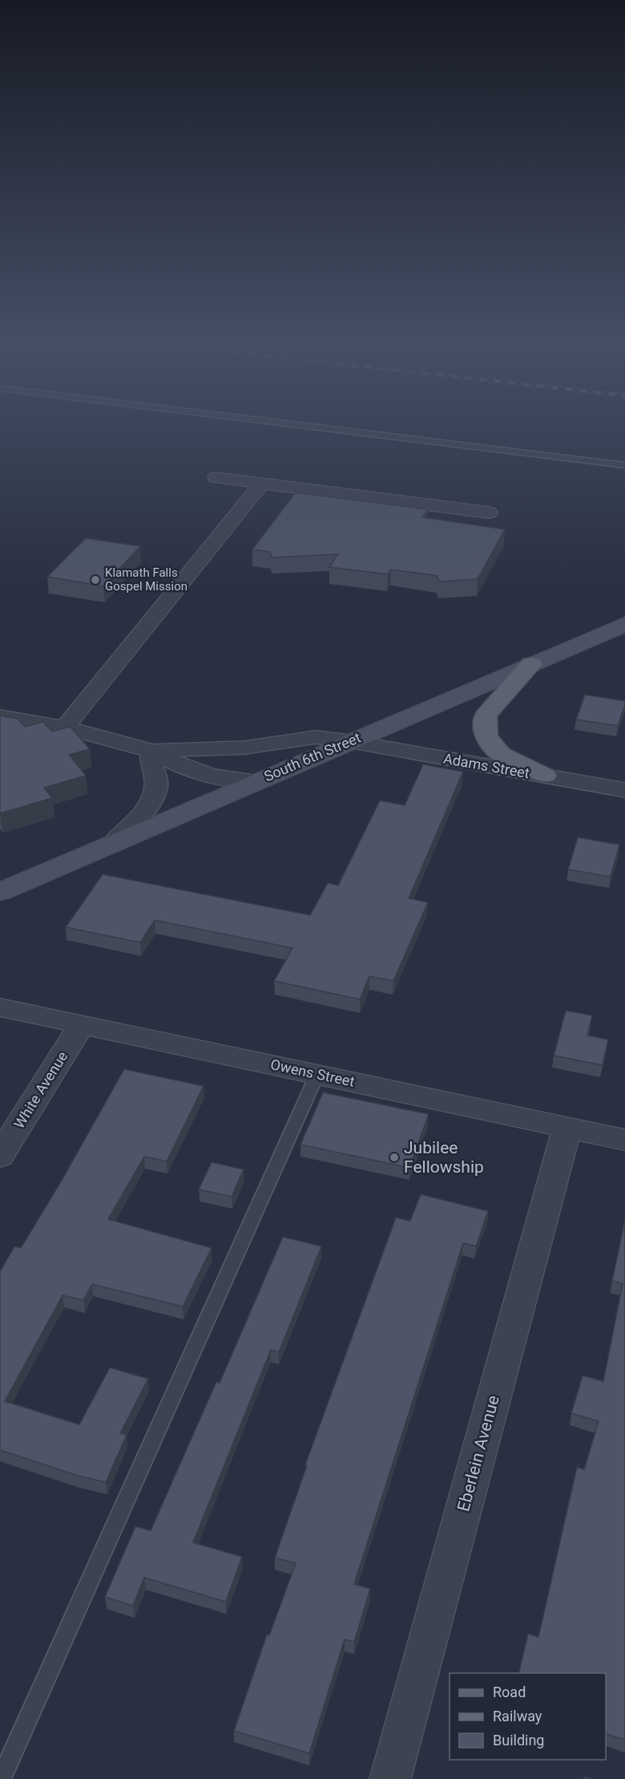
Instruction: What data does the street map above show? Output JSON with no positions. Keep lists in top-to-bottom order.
{
  "streets": {
    "main road": ["South 6th Street"],
    "street": [
      "Adams Street",
      "Owens Street",
      "White Avenue",
      "Eberlein Avenue"
    ]
  },
  "crossings": [
    ["South 6th Street", "Adams Street"],
    ["Owens Street", "White Avenue"],
    ["Owens Street", "Eberlein Avenue"]
  ],
  "places": ["Klamath Falls Gospel Mission", "Jubilee Fellowship"],
  "legend": ["Road", "Railway", "Building"]
}
